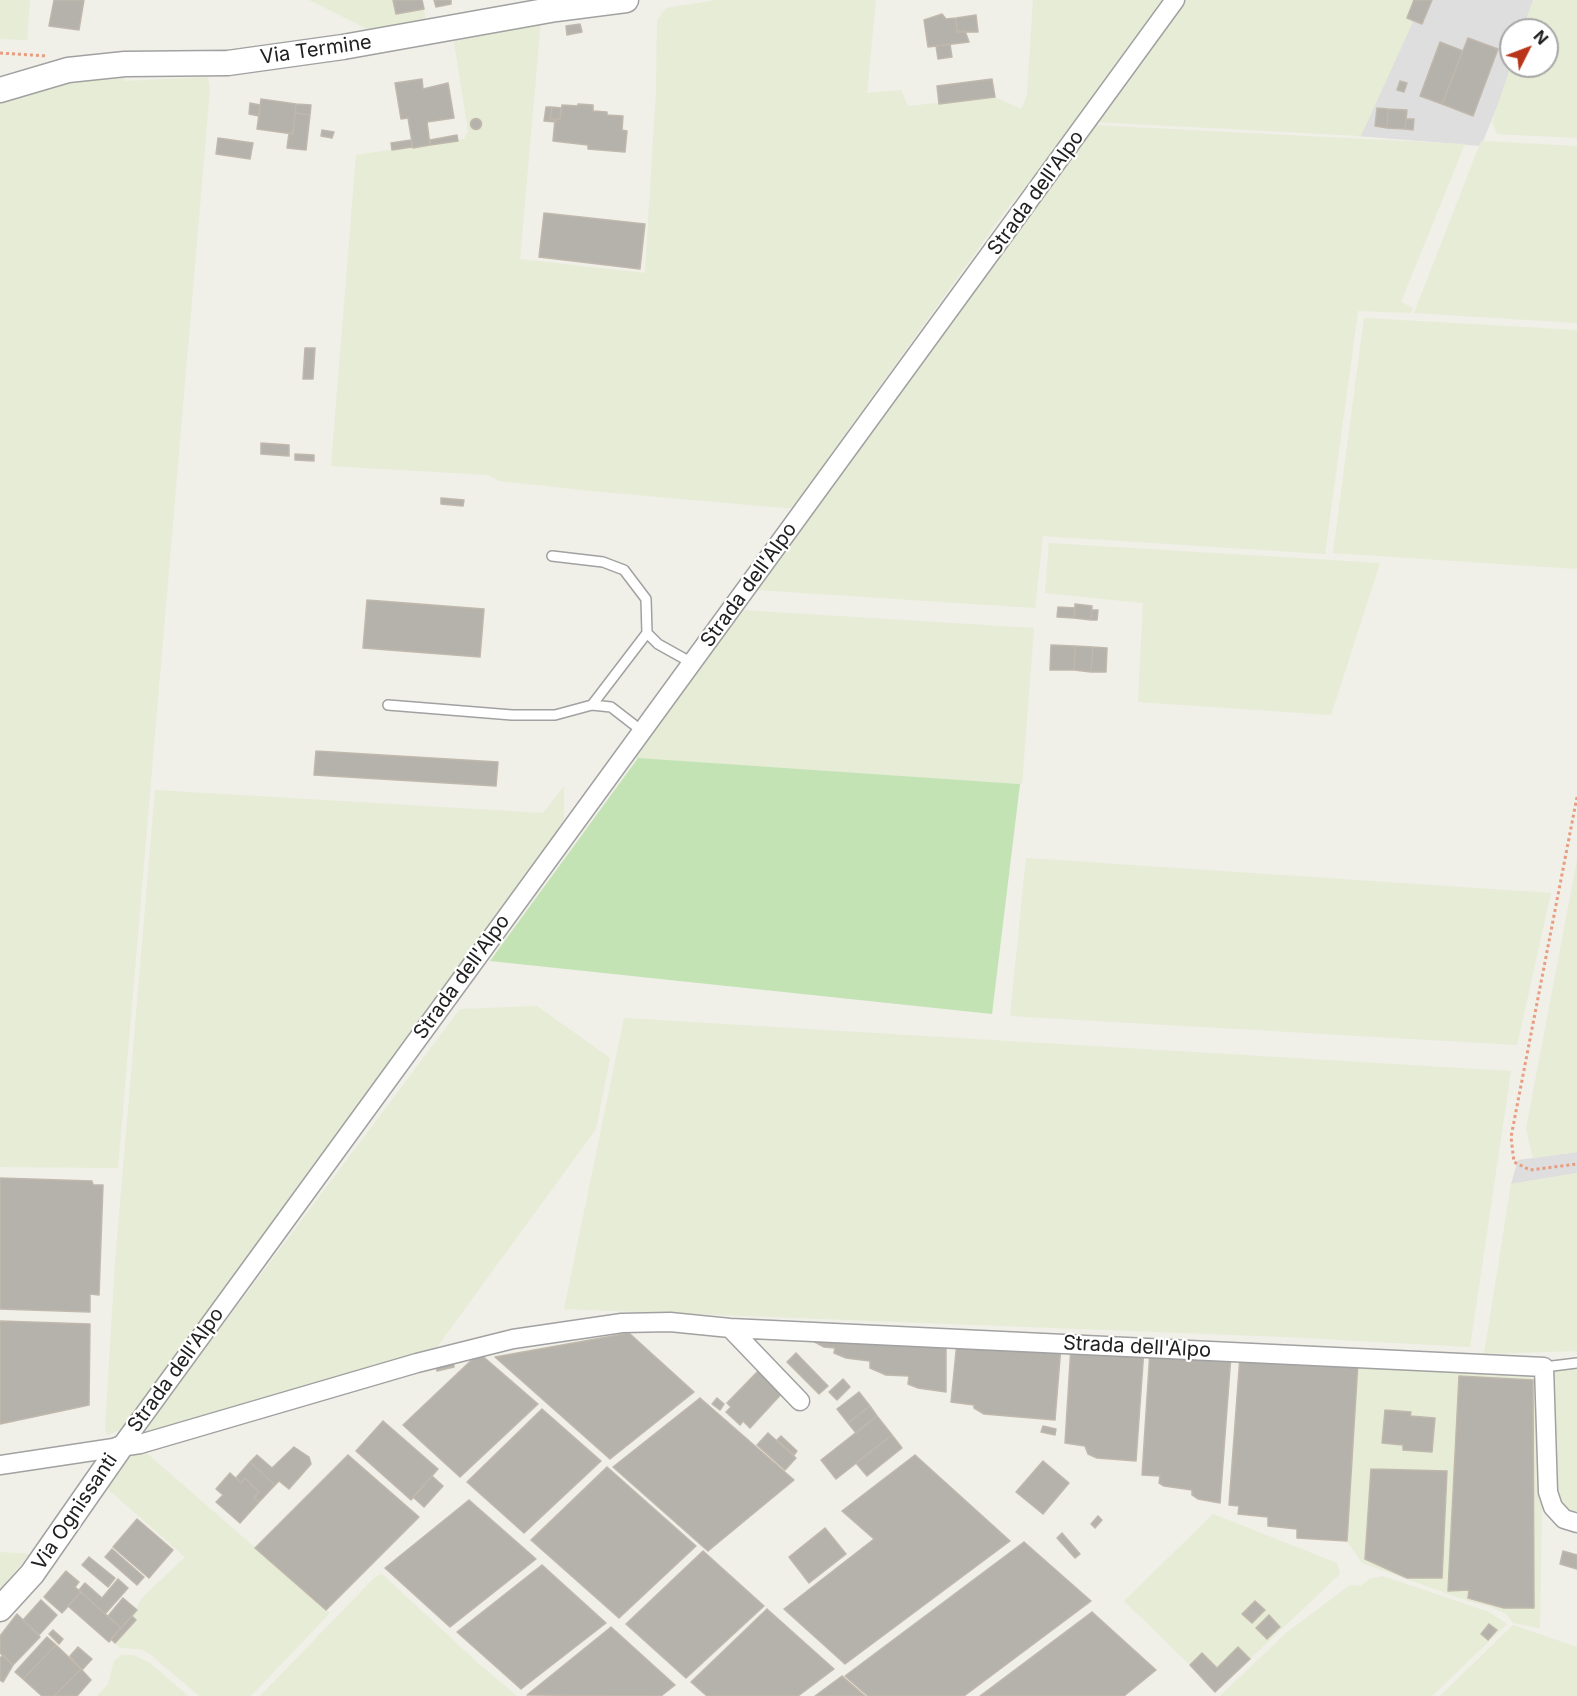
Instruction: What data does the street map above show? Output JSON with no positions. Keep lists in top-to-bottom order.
{
  "streets": {
    "street": ["Via Termine", "Strada dell'Alpo", "Via Ognissanti"]
  },
  "crossings": [
    ["Strada dell'Alpo", "Via Ognissanti"]
  ],
  "north": "top right"
}
